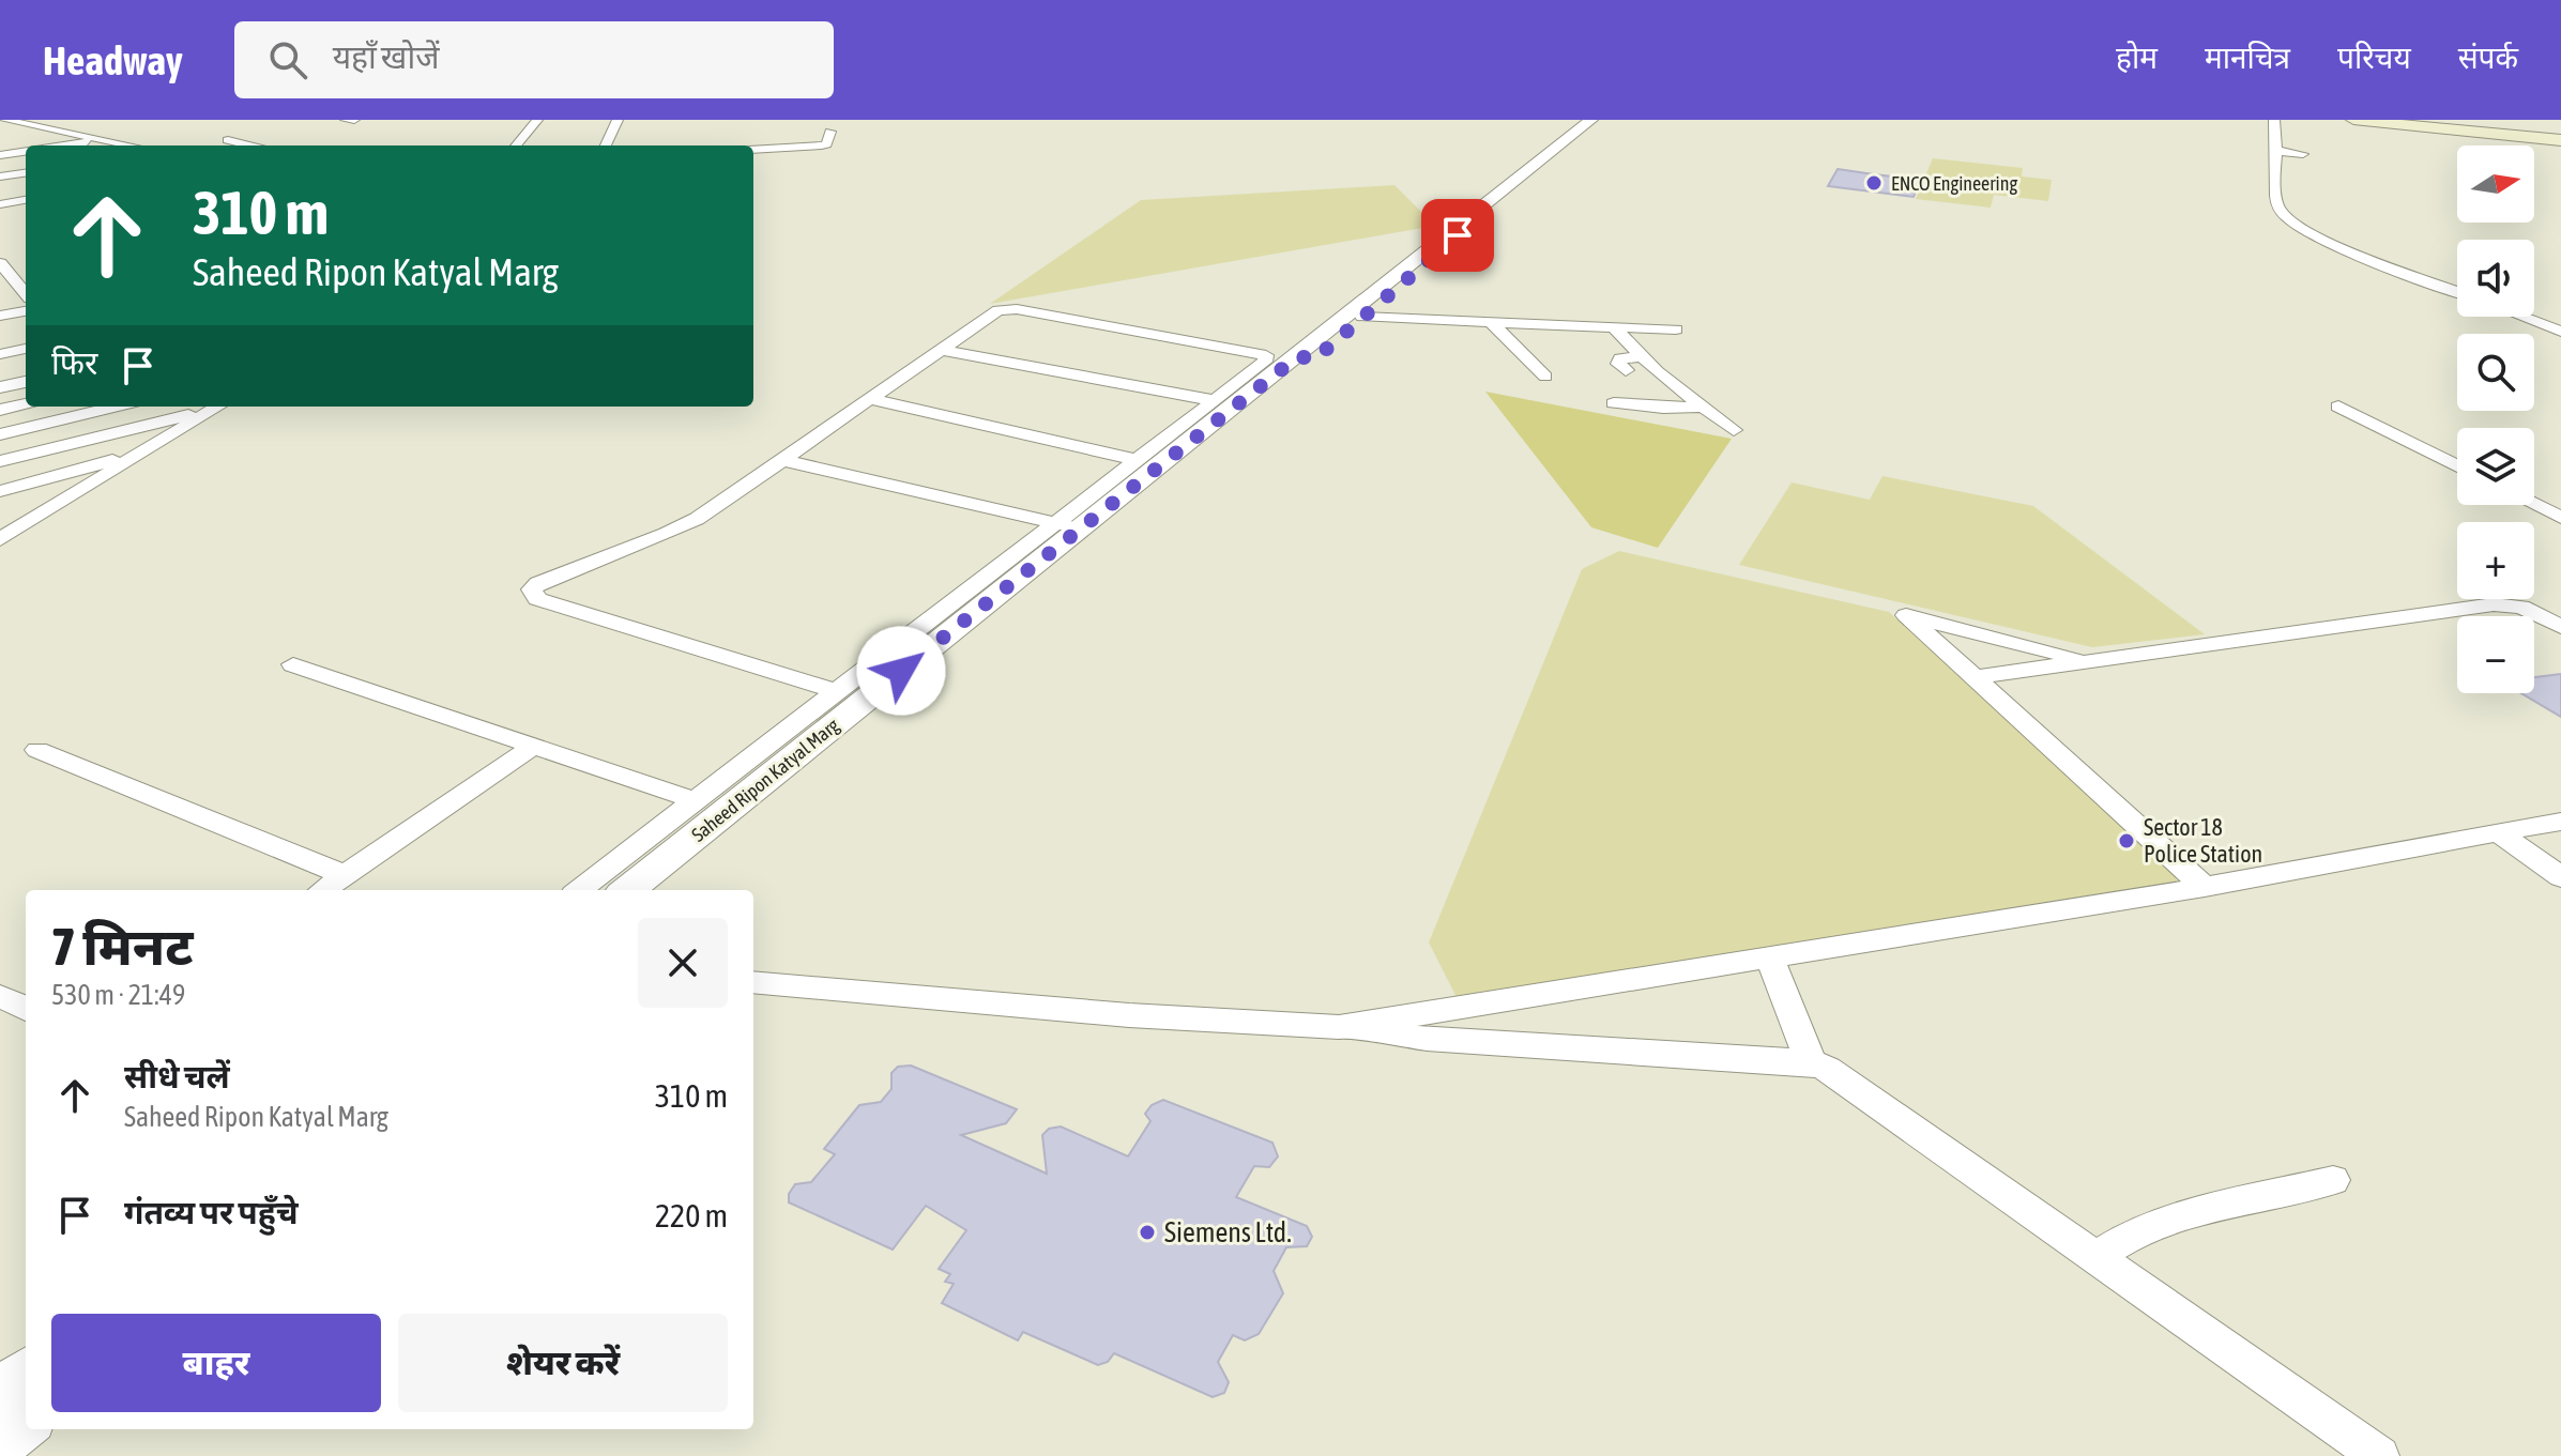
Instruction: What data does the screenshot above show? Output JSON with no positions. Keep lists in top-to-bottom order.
{
  "streets": {
    "street": ["Saheed Ripon Katyal Marg"]
  },
  "places": ["ENCO Engineering", "Sector 18 Police Station", "Siemens Ltd."],
  "north": "right",
  "page": {
    "header": "Headway",
    "search": "यहाँ खोजें",
    "nav": [
      "होम",
      "मानचित्र",
      "परिचय",
      "संपर्क"
    ],
    "map_buttons": ["+", "−"],
    "turn": ["310 m", "Saheed Ripon Katyal Marg"],
    "then": "फिर",
    "heading": ["7 मिनट", "530 m · 21:49"],
    "list": [
      {
        "name": "सीधे चलें",
        "note": "Saheed Ripon Katyal Marg",
        "value": "310 m"
      },
      {
        "name": "गंतव्य पर पहुँचे",
        "value": "220 m"
      }
    ],
    "buttons": ["बाहर", "शेयर करें"]
  }
}
